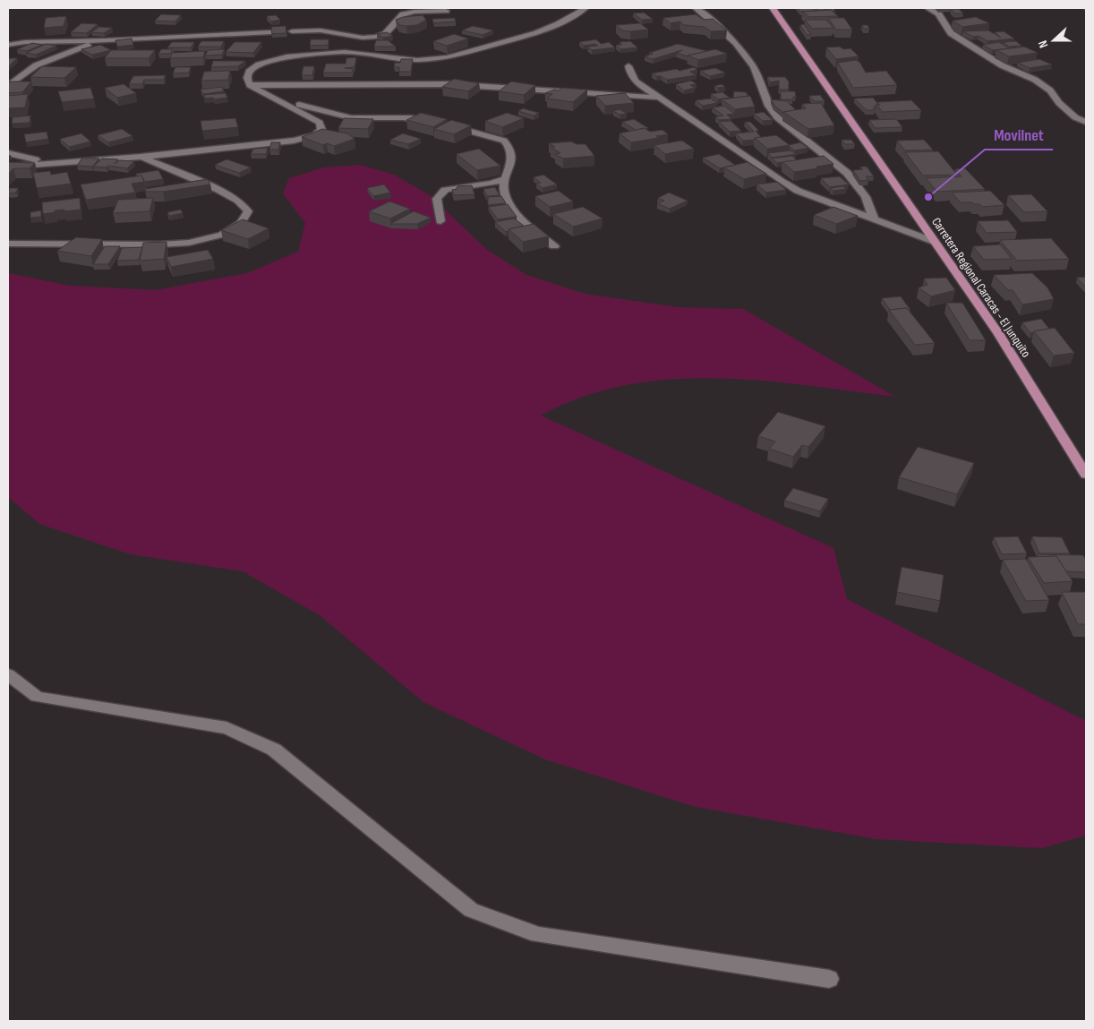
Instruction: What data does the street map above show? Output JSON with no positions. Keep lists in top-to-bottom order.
{
  "streets": {
    "main road": ["Carretera Regional Caracas - El Junquito"]
  },
  "places": ["Movilnet"],
  "north": "left"
}
